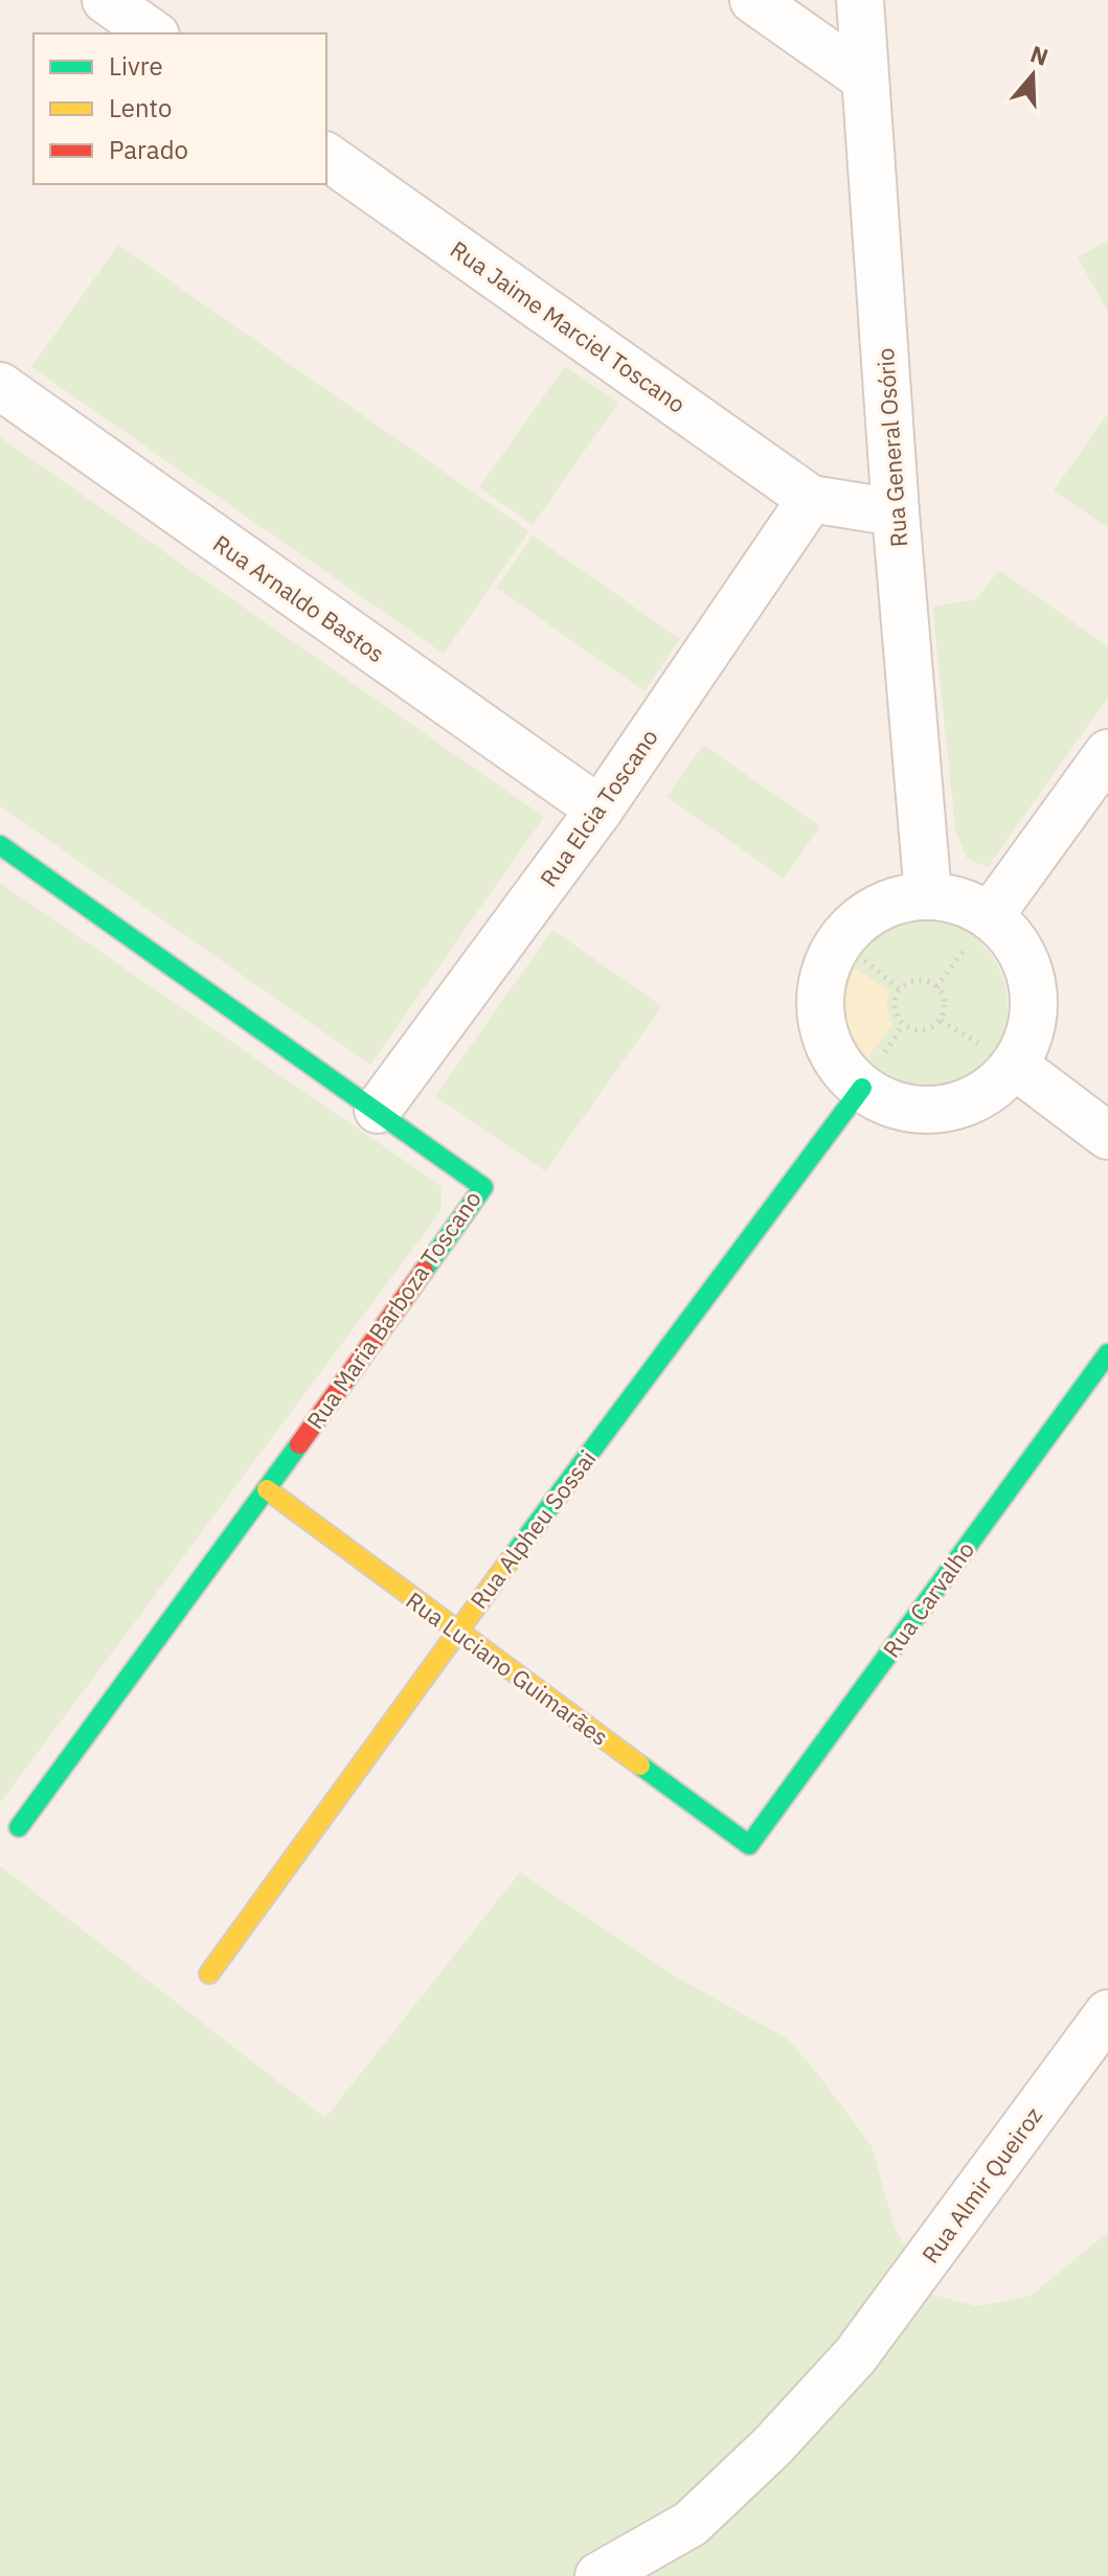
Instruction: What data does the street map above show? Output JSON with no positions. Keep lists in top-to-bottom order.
{
  "streets": {
    "street": [
      "Rua Jaime Marciel Toscano",
      "Rua General Osório",
      "Rua Arnaldo Bastos",
      "Rua Elcia Toscano",
      "Rua Maria Barboza Toscano",
      "Rua Alpheu Sossai",
      "Rua Carvalho",
      "Rua Luciano Guimarães",
      "Rua Almir Queiroz"
    ]
  },
  "crossings": [
    ["Rua Jaime Marciel Toscano", "Rua Elcia Toscano"],
    ["Rua Arnaldo Bastos", "Rua Elcia Toscano"],
    ["Rua Elcia Toscano", "Rua Maria Barboza Toscano"],
    ["Rua Maria Barboza Toscano", "Rua Luciano Guimarães"],
    ["Rua Alpheu Sossai", "Rua Luciano Guimarães"],
    ["Rua Carvalho", "Rua Luciano Guimarães"]
  ],
  "legend": ["Livre", "Lento", "Parado"],
  "north": "top"
}
